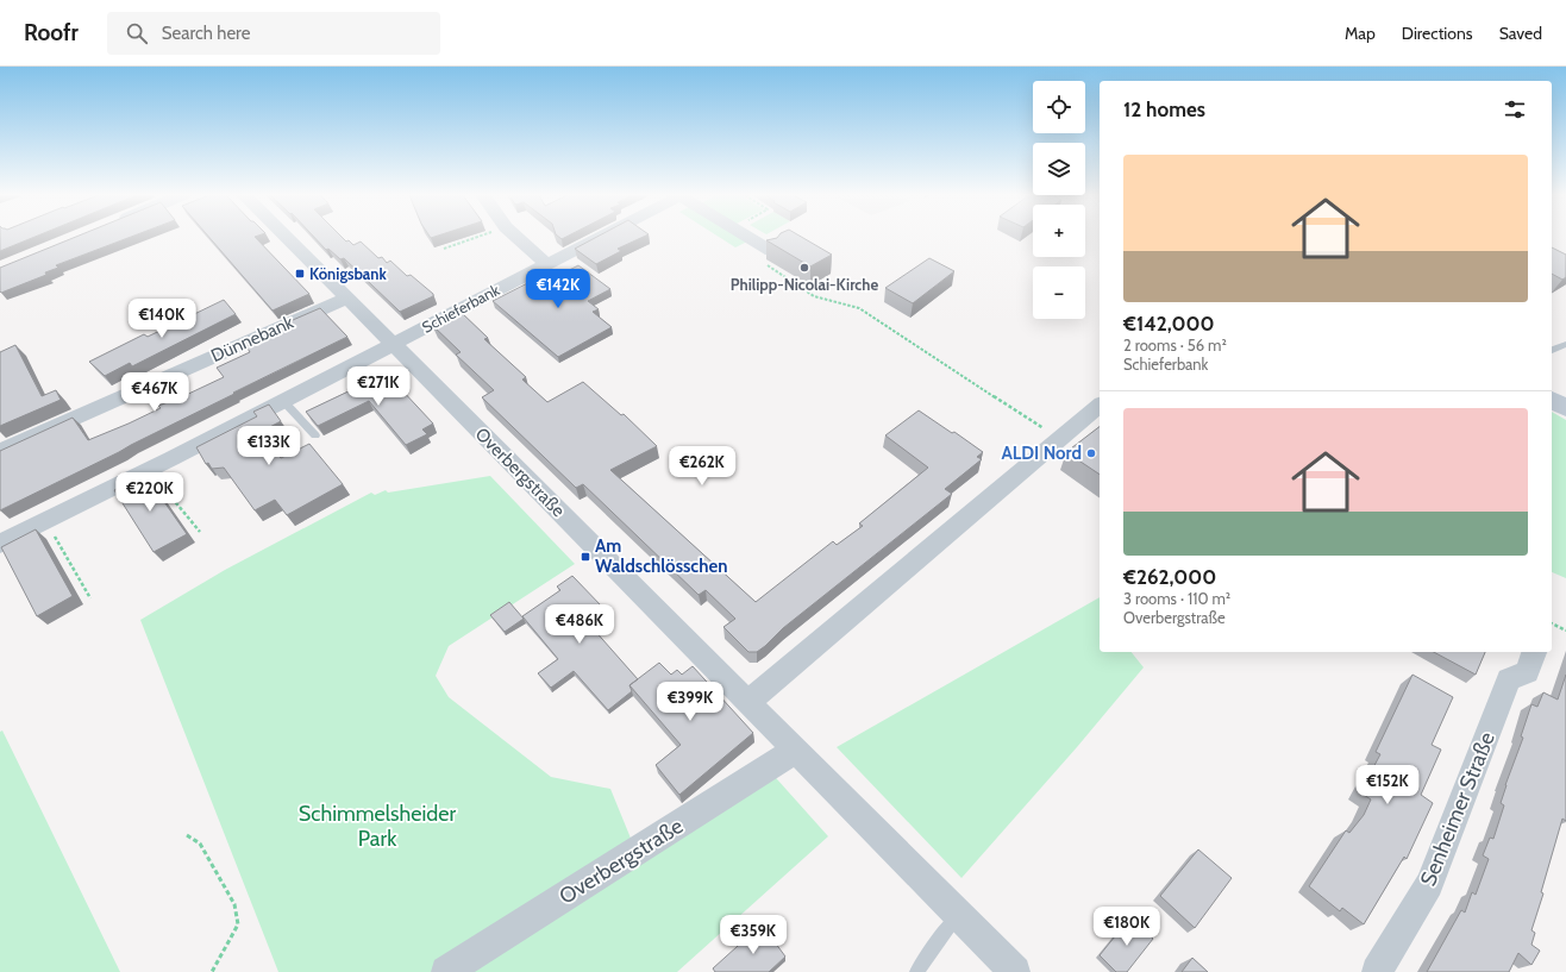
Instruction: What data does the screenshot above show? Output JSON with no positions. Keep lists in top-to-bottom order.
{
  "streets": {
    "street": [
      "Schieferbank",
      "Dünnebank",
      "Overbergstraße",
      "Senheimer Straße"
    ]
  },
  "crossings": [
    ["Schieferbank", "Overbergstraße"],
    ["Dünnebank", "Overbergstraße"]
  ],
  "parks": ["Schimmelsheider Park"],
  "places": {
    "other": ["Philipp-Nicolai-Kirche", "ALDI Nord"],
    "transit": ["Königsbank", "Am Waldschlösschen"]
  },
  "page": {
    "header": "Roofr",
    "search": "Search here",
    "nav": ["Map", "Directions", "Saved"],
    "map_buttons": ["+", "−"],
    "heading": "12 homes",
    "list": [
      {
        "name": "€142,000",
        "note": "2 rooms · 56 m² · Schieferbank"
      },
      {
        "name": "€262,000",
        "note": "3 rooms · 110 m² · Overbergstraße"
      }
    ],
    "price": [
      "€142K",
      "€140K",
      "€271K",
      "€467K",
      "€133K",
      "€262K",
      "€220K",
      "€486K",
      "€399K",
      "€152K",
      "€180K",
      "€359K"
    ]
  }
}
